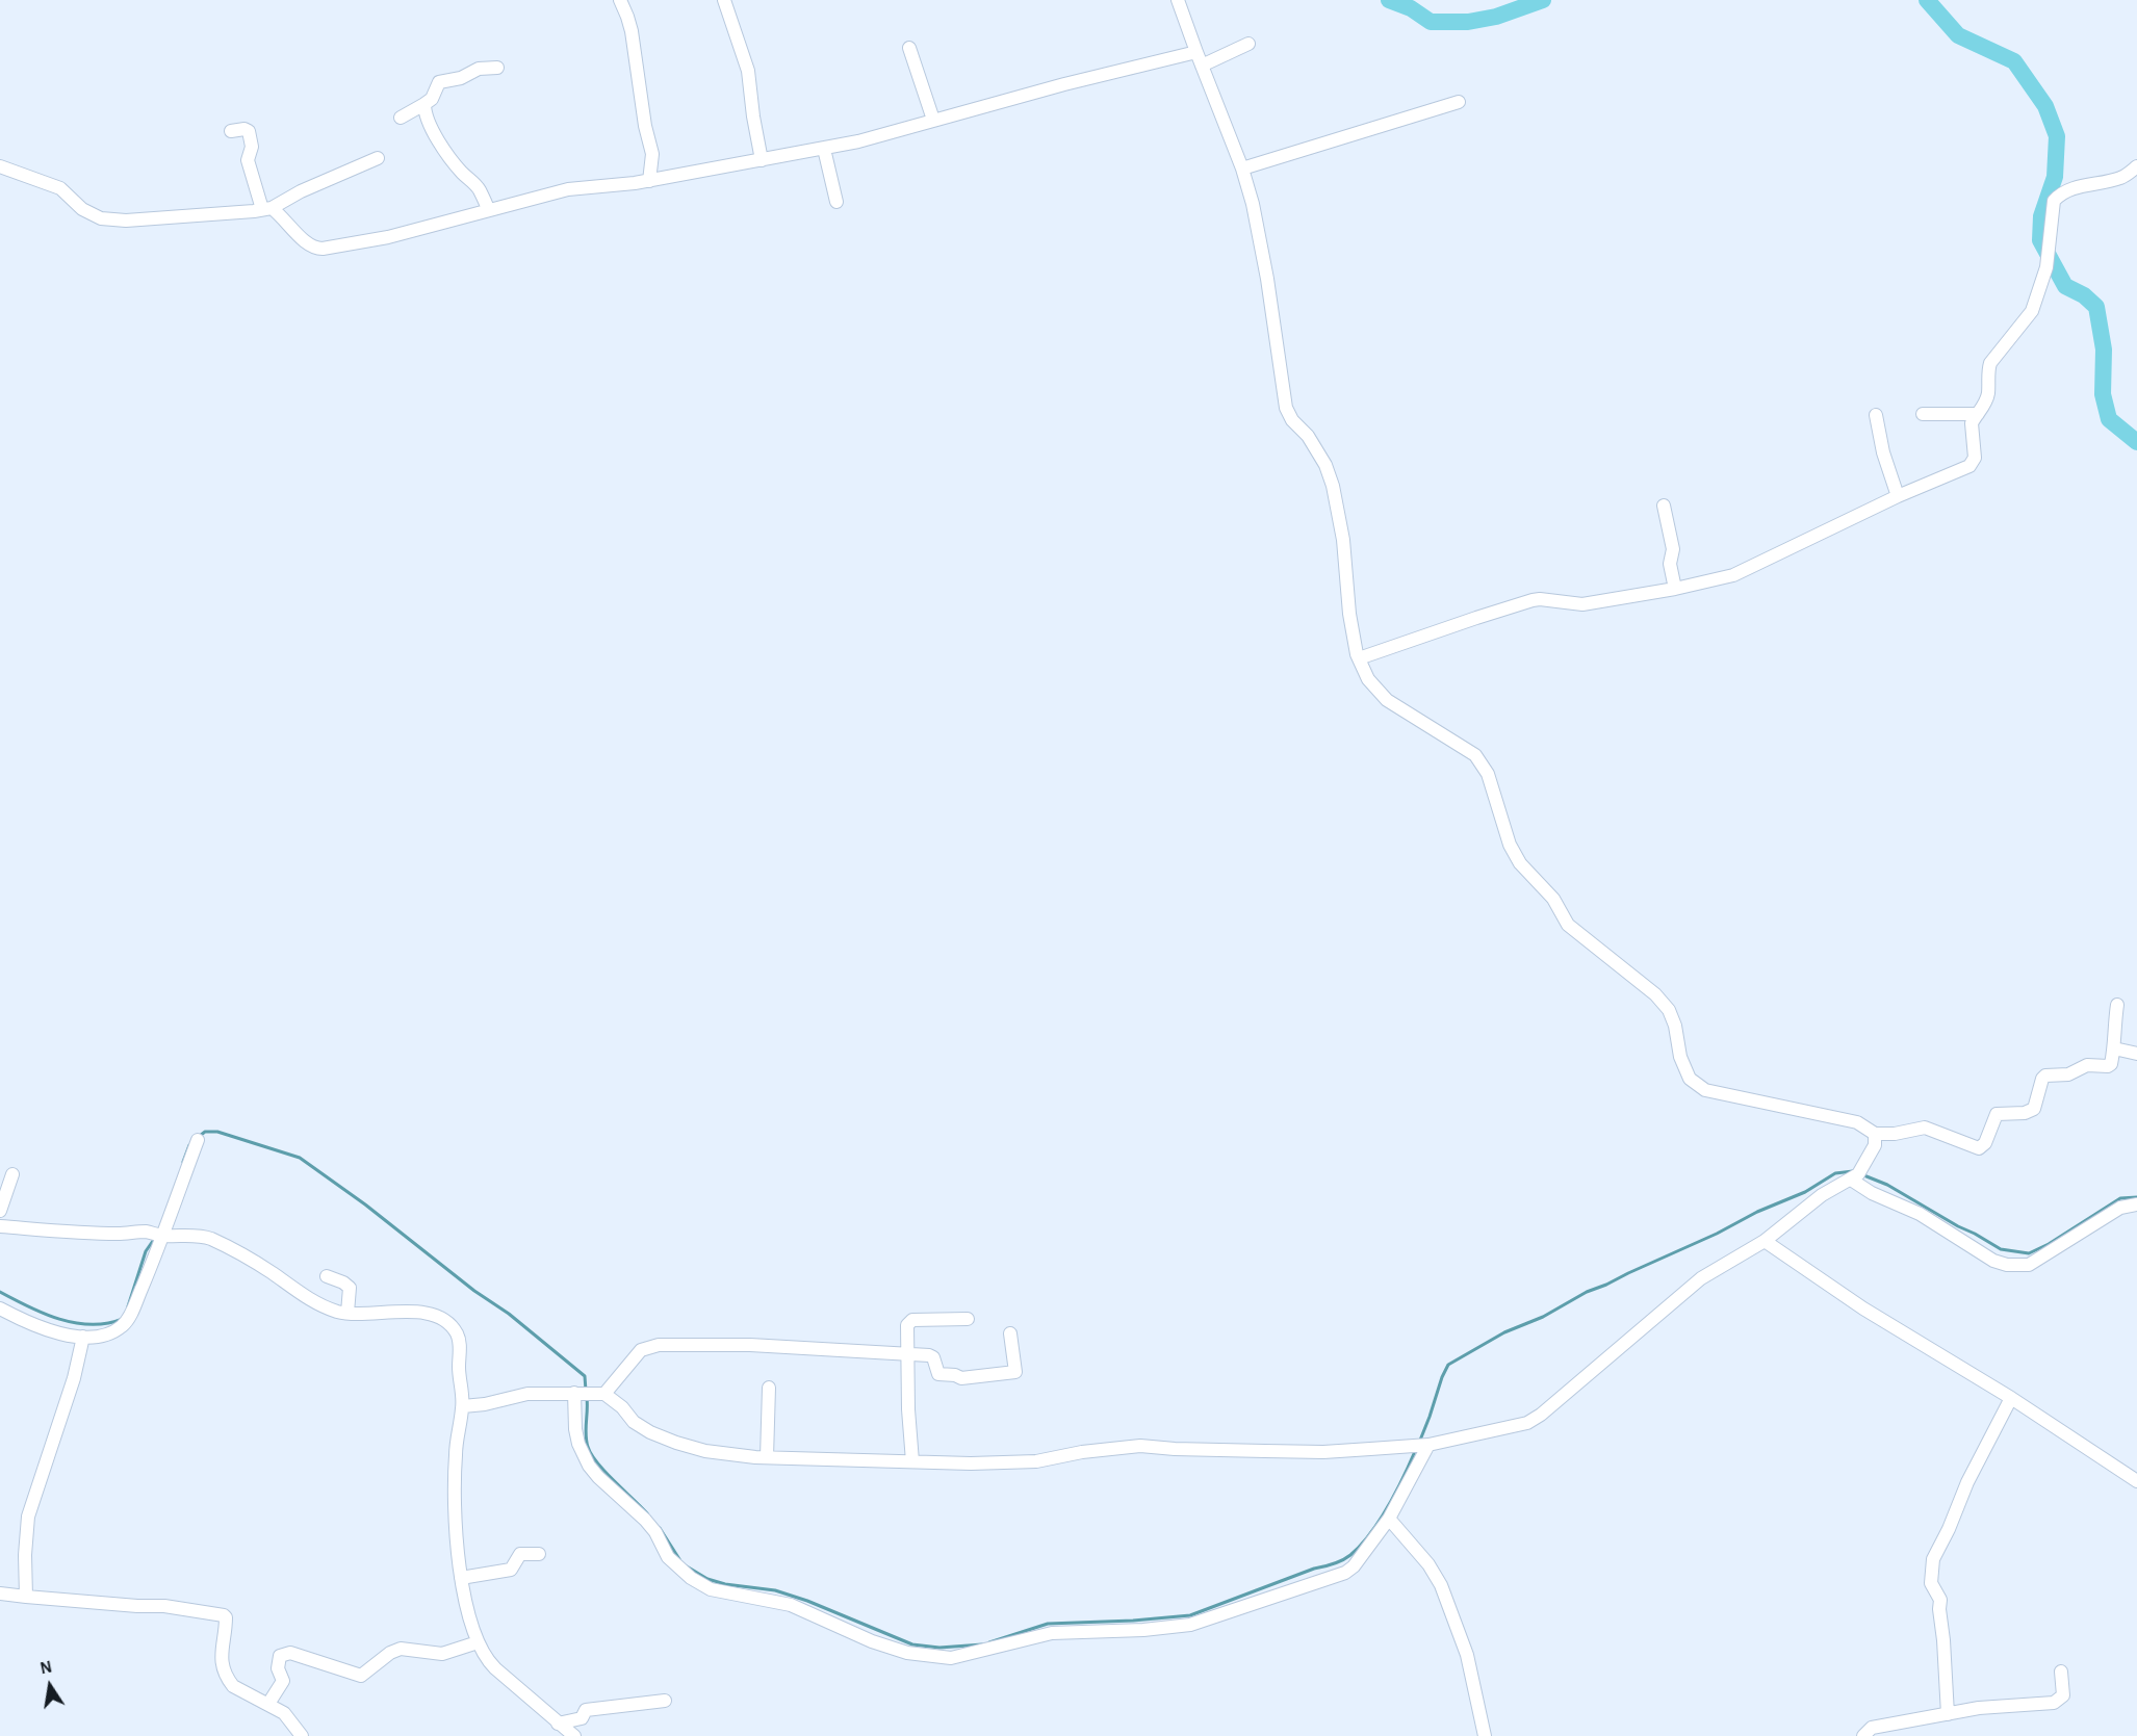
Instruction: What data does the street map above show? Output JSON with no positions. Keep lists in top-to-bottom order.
{
  "north": "top"
}
